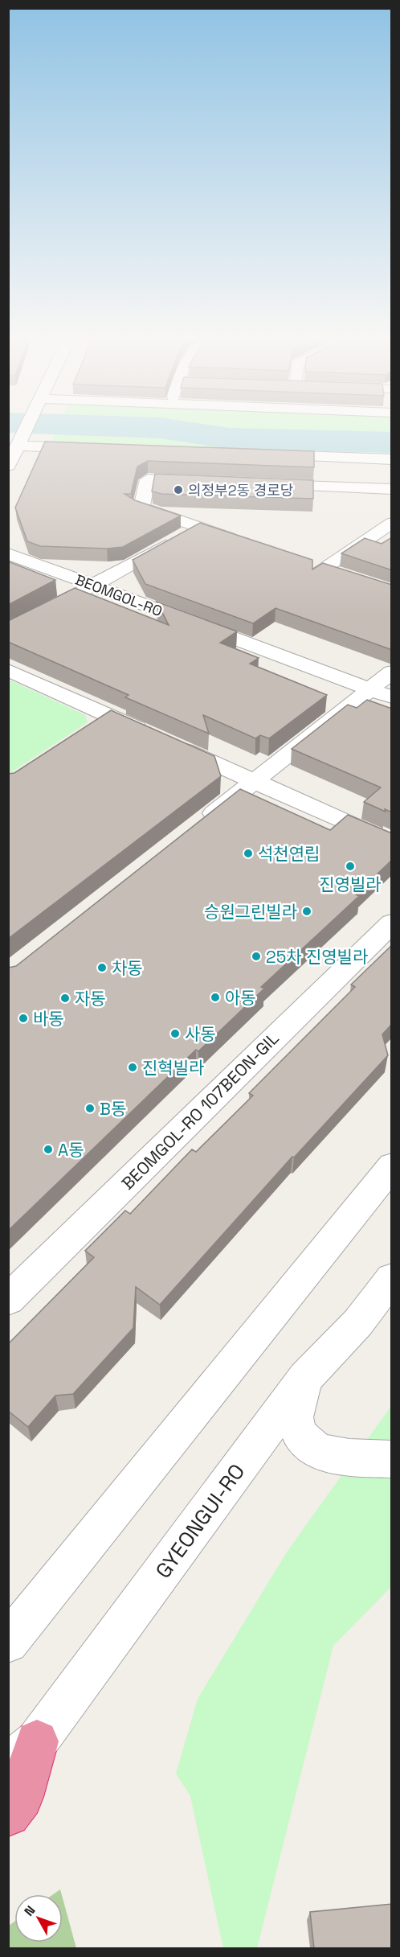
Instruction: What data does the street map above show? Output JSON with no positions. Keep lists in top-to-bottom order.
{
  "streets": {
    "street": ["BEOMGOL-RO", "BEOMGOL-RO 107BEON-GIL", "GYEONGUI-RO"]
  },
  "places": [
    "의정부2동 경로당",
    "석천연립",
    "진영빌라",
    "승원그린빌라",
    "25차 진영빌라",
    "차동",
    "아동",
    "자동",
    "바동",
    "사동",
    "진혁빌라",
    "B동",
    "A동"
  ],
  "north": "top left"
}
